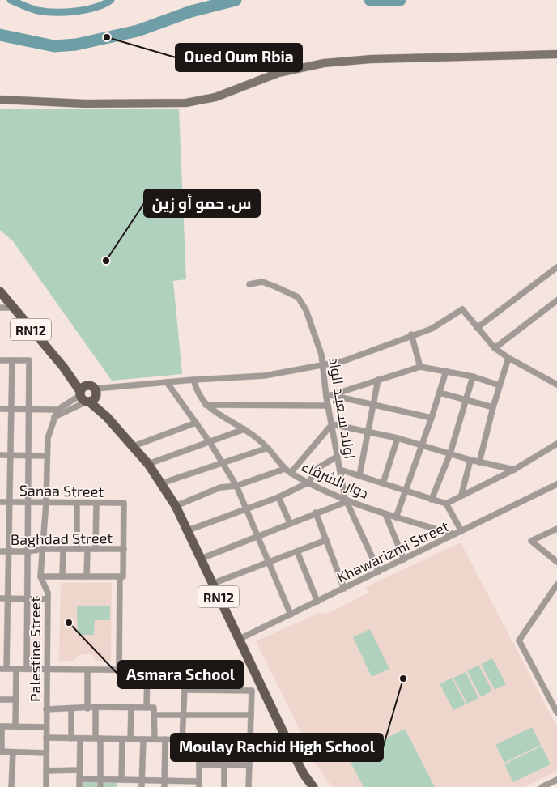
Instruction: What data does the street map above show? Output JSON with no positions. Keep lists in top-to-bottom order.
{
  "streets": {
    "main road": ["RN12"],
    "street": [
      "اولاد سـعيـد الواد",
      "دوار الشرفاء",
      "Sanaa Street",
      "Baghdad Street",
      "Khawarizmi Street",
      "Palestine Street"
    ]
  },
  "crossings": [
    ["RN12", "Khawarizmi Street"],
    ["اولاد سـعيـد الواد", "دوار الشرفاء"],
    ["اولاد سـعيـد الواد", "Khawarizmi Street"],
    ["دوار الشرفاء", "Khawarizmi Street"],
    ["Sanaa Street", "Baghdad Street"],
    ["Sanaa Street", "Palestine Street"],
    ["Baghdad Street", "Palestine Street"]
  ],
  "places": [
    "Oued Oum Rbia",
    "س. حمو أو زين",
    "Asmara School",
    "Moulay Rachid High School"
  ]
}
